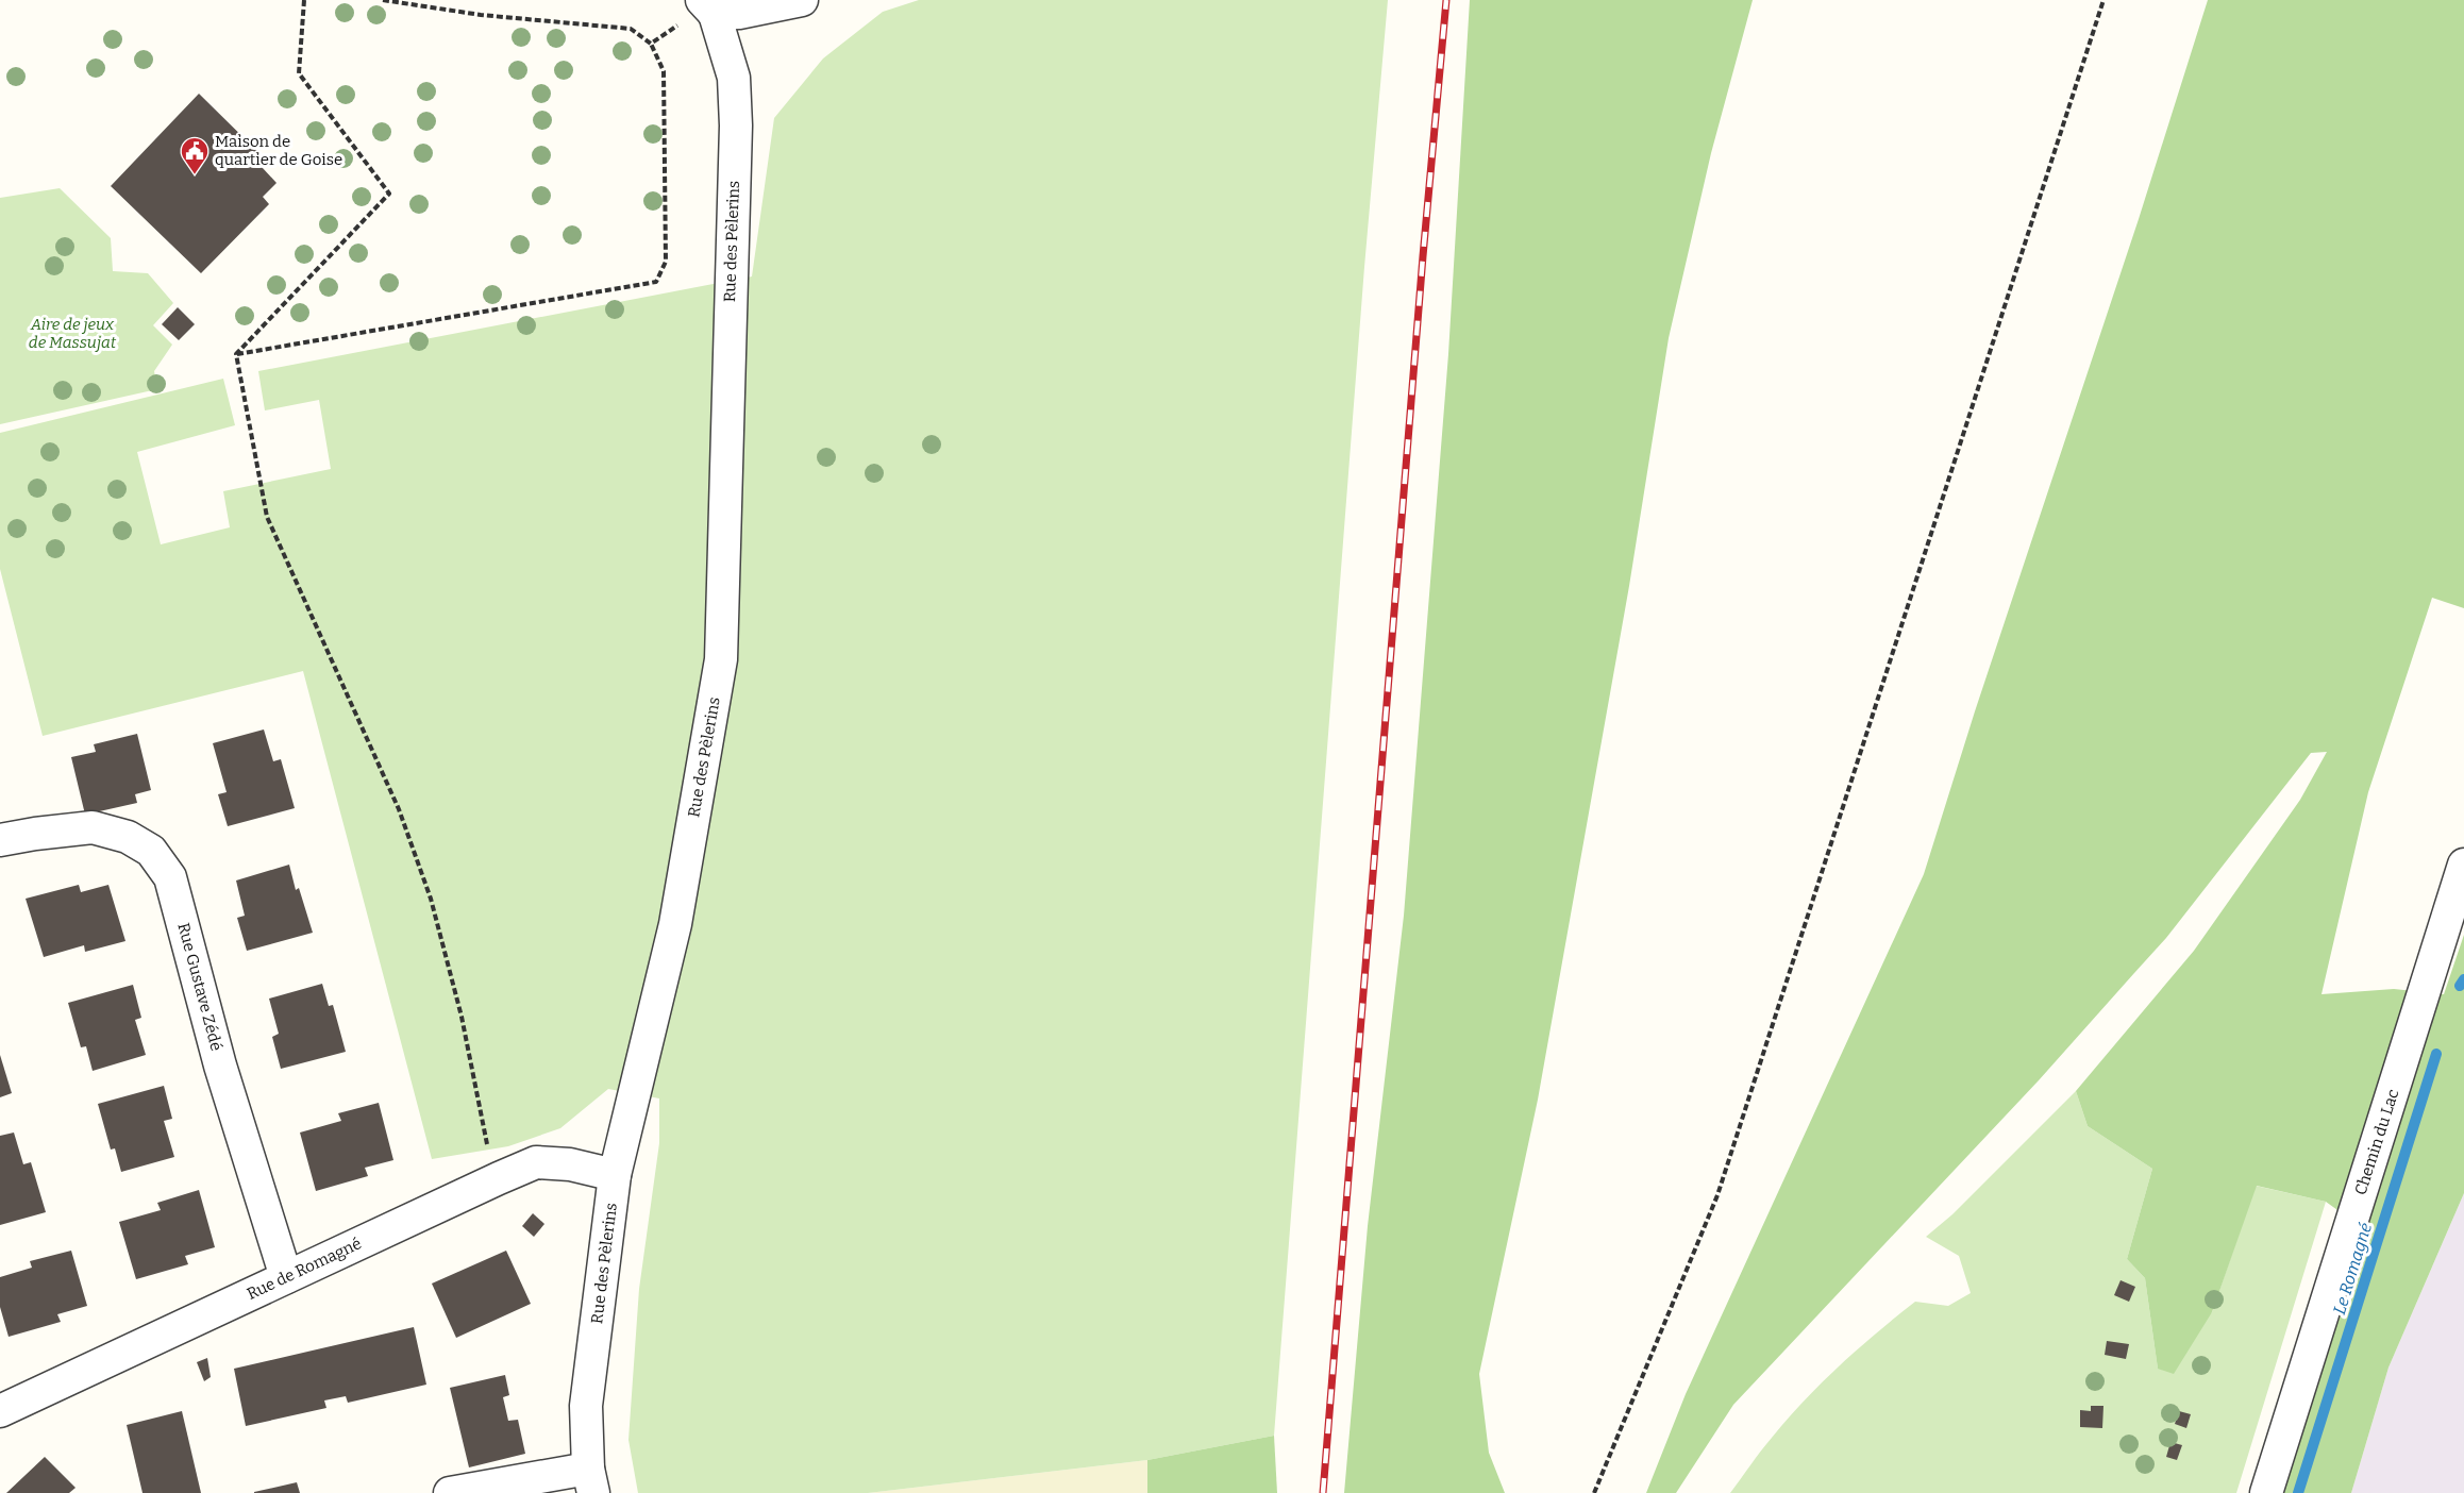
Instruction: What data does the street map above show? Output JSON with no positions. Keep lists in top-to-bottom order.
{
  "streets": {
    "street": [
      "Rue des Pèlerins",
      "Rue Gustave Zédé",
      "Chemin du Lac",
      "Rue de Romagné"
    ]
  },
  "crossings": [
    ["Rue des Pèlerins", "Rue de Romagné"],
    ["Rue Gustave Zédé", "Rue de Romagné"]
  ],
  "water": ["Le Romagné"],
  "parks": ["Aire de jeux de Massujat"],
  "places": {
    "public building": ["Maison de quartier de Goise"]
  }
}
